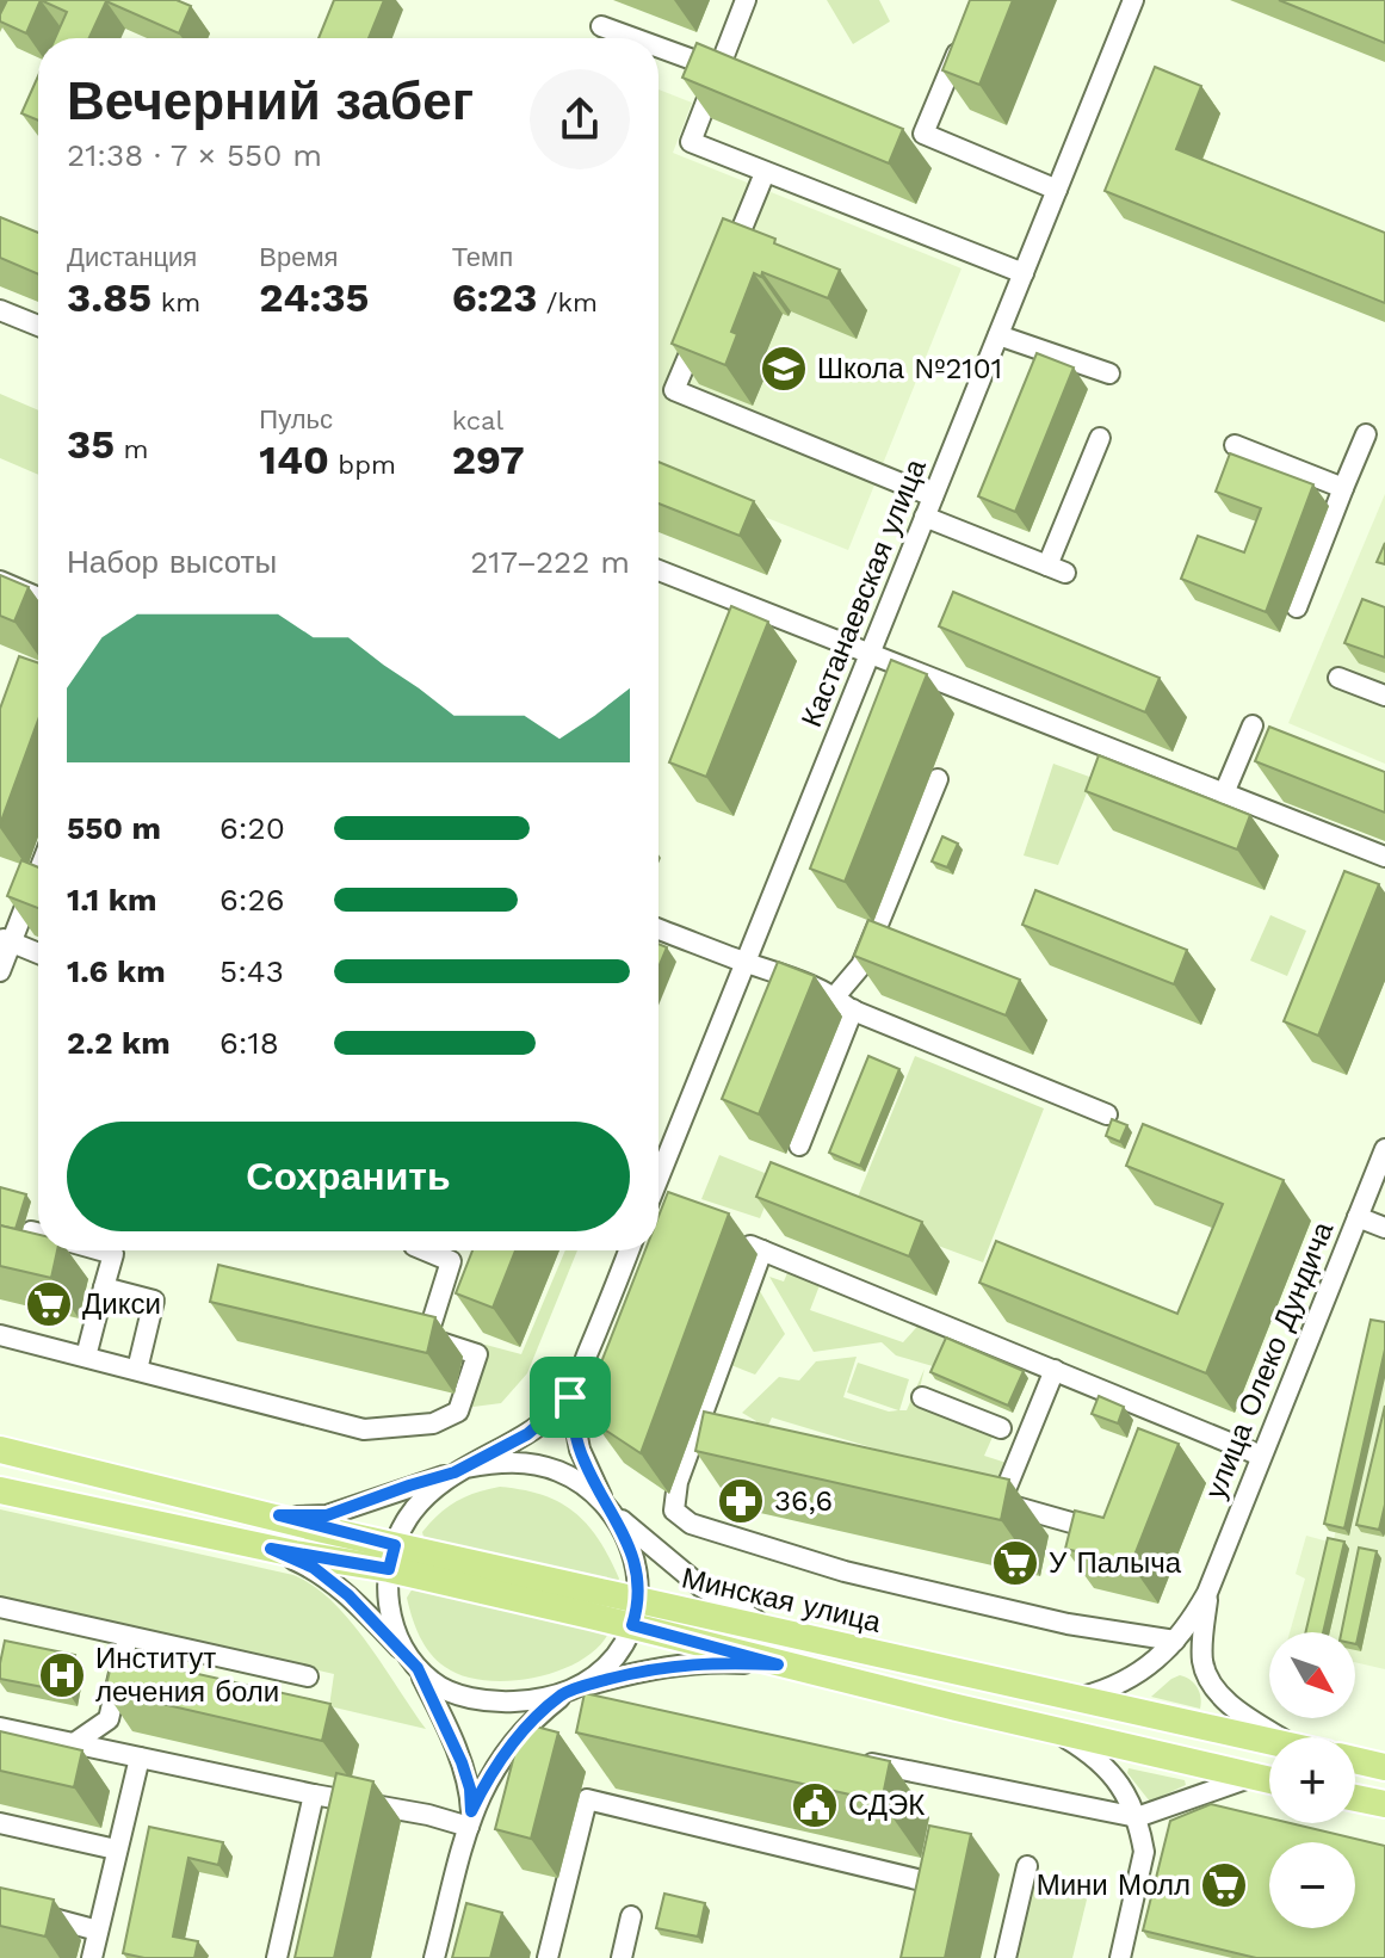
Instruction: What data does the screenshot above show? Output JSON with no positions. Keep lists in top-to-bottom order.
{
  "streets": {
    "main road": ["Минская улица"],
    "street": ["Кастанаевская улица", "улица Олеко Дундича"]
  },
  "crossings": [
    ["улица Олеко Дундича", "Минская улица"]
  ],
  "places": {
    "school or university": ["Школа №2101"],
    "supermarket": ["Дикси", "У Палыча", "Мини Молл"],
    "pharmacy": ["36,6"],
    "hospital": ["Институт лечения боли"],
    "public building": ["СДЭК"]
  },
  "north": "bottom right",
  "page": {
    "heading": ["Вечерний забег", "21:38 · 7 × 550 m"],
    "stats": [
      ["Дистанция", "3.85 km"],
      ["Время", "24:35"],
      ["Темп", "6:23 /km"],
      ["35 m"],
      ["Пульс", "140 bpm"],
      ["kcal", "297"]
    ],
    "chart": ["Набор высоты", "217–222 m"],
    "list": [
      {
        "name": "550 m",
        "note": "6:20"
      },
      {
        "name": "1.1 km",
        "note": "6:26"
      },
      {
        "name": "1.6 km",
        "note": "5:43"
      },
      {
        "name": "2.2 km",
        "note": "6:18"
      }
    ],
    "buttons": "Сохранить",
    "map_buttons": ["+", "−"]
  }
}
